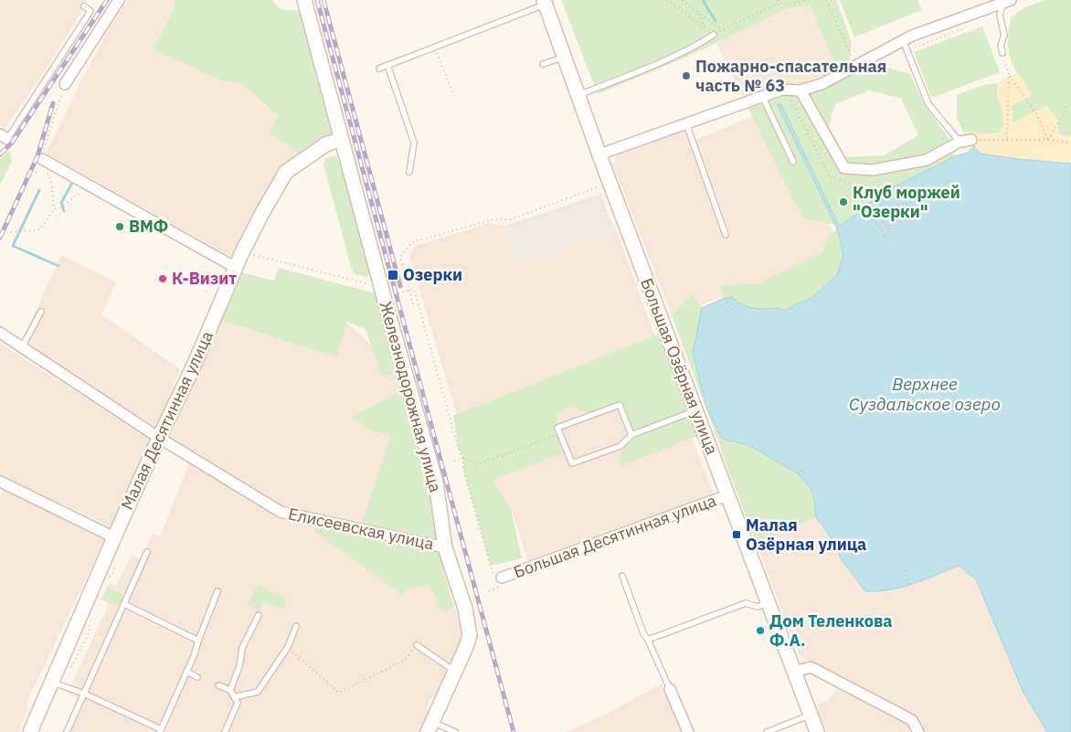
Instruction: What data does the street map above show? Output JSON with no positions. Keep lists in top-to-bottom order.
{
  "streets": {
    "street": [
      "Большая Озёрная улица",
      "Железнодорожная улица",
      "Малая Десятинная улица",
      "Елисеевская улица",
      "Большая Десятинная улица"
    ]
  },
  "crossings": [
    ["Большая Озёрная улица", "Большая Десятинная улица"],
    ["Железнодорожная улица", "Малая Десятинная улица"],
    ["Железнодорожная улица", "Елисеевская улица"],
    ["Малая Десятинная улица", "Елисеевская улица"]
  ],
  "water": ["Верхнее Суздальское озеро"],
  "places": {
    "other": [
      "Пожарно-спасательная часть № 63",
      "Клуб моржей \"Озерки\"",
      "ВМФ",
      "К-Визит",
      "Дом Теленкова Ф.А."
    ],
    "transit": ["Озерки", "Малая Озёрная улица"]
  }
}
